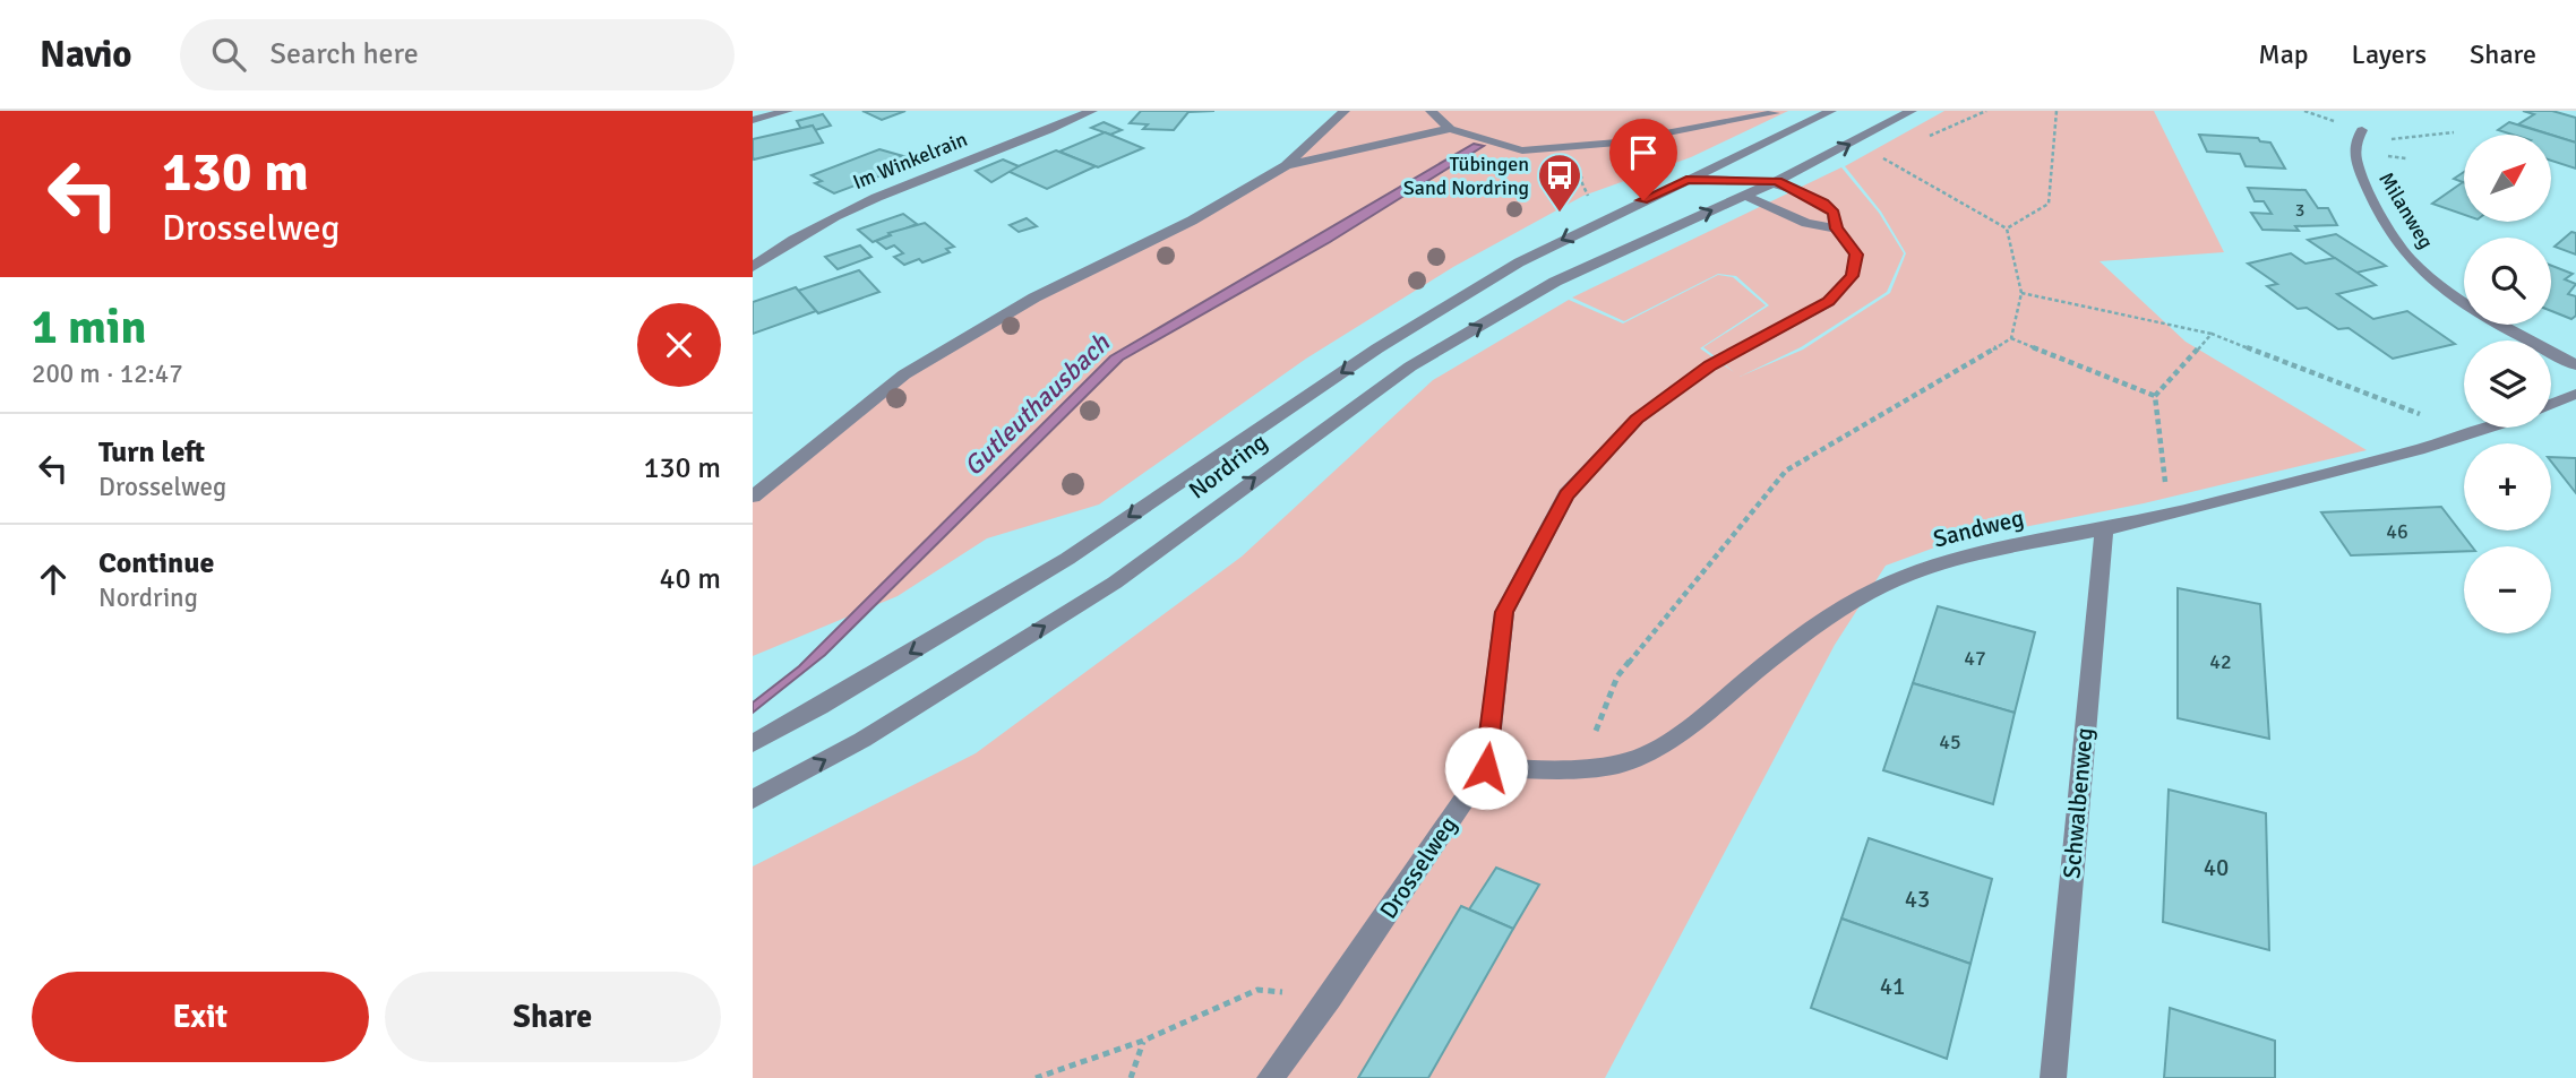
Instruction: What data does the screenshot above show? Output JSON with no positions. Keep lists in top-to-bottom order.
{
  "streets": {
    "street": [
      "Im Winkelrain",
      "Milanweg",
      "Nordring",
      "Sandweg",
      "Schwalbenweg",
      "Drosselweg"
    ]
  },
  "crossings": [
    ["Nordring", "Drosselweg"],
    ["Sandweg", "Schwalbenweg"],
    ["Sandweg", "Drosselweg"]
  ],
  "water": ["Gutleuthausbach"],
  "places": {
    "bus stop": ["Tübingen Sand Nordring"]
  },
  "house_numbers": [
    "3",
    "46",
    "47",
    "42",
    "45",
    "40",
    "43",
    "41"
  ],
  "north": "top right",
  "page": {
    "header": "Navio",
    "search": "Search here",
    "nav": ["Map", "Layers", "Share"],
    "turn": ["130 m", "Drosselweg"],
    "map_buttons": ["+", "−"],
    "heading": ["1 min", "200 m · 12:47"],
    "list": [
      {
        "name": "Turn left",
        "note": "Drosselweg",
        "value": "130 m"
      },
      {
        "name": "Continue",
        "note": "Nordring",
        "value": "40 m"
      }
    ],
    "buttons": ["Exit", "Share"]
  }
}
